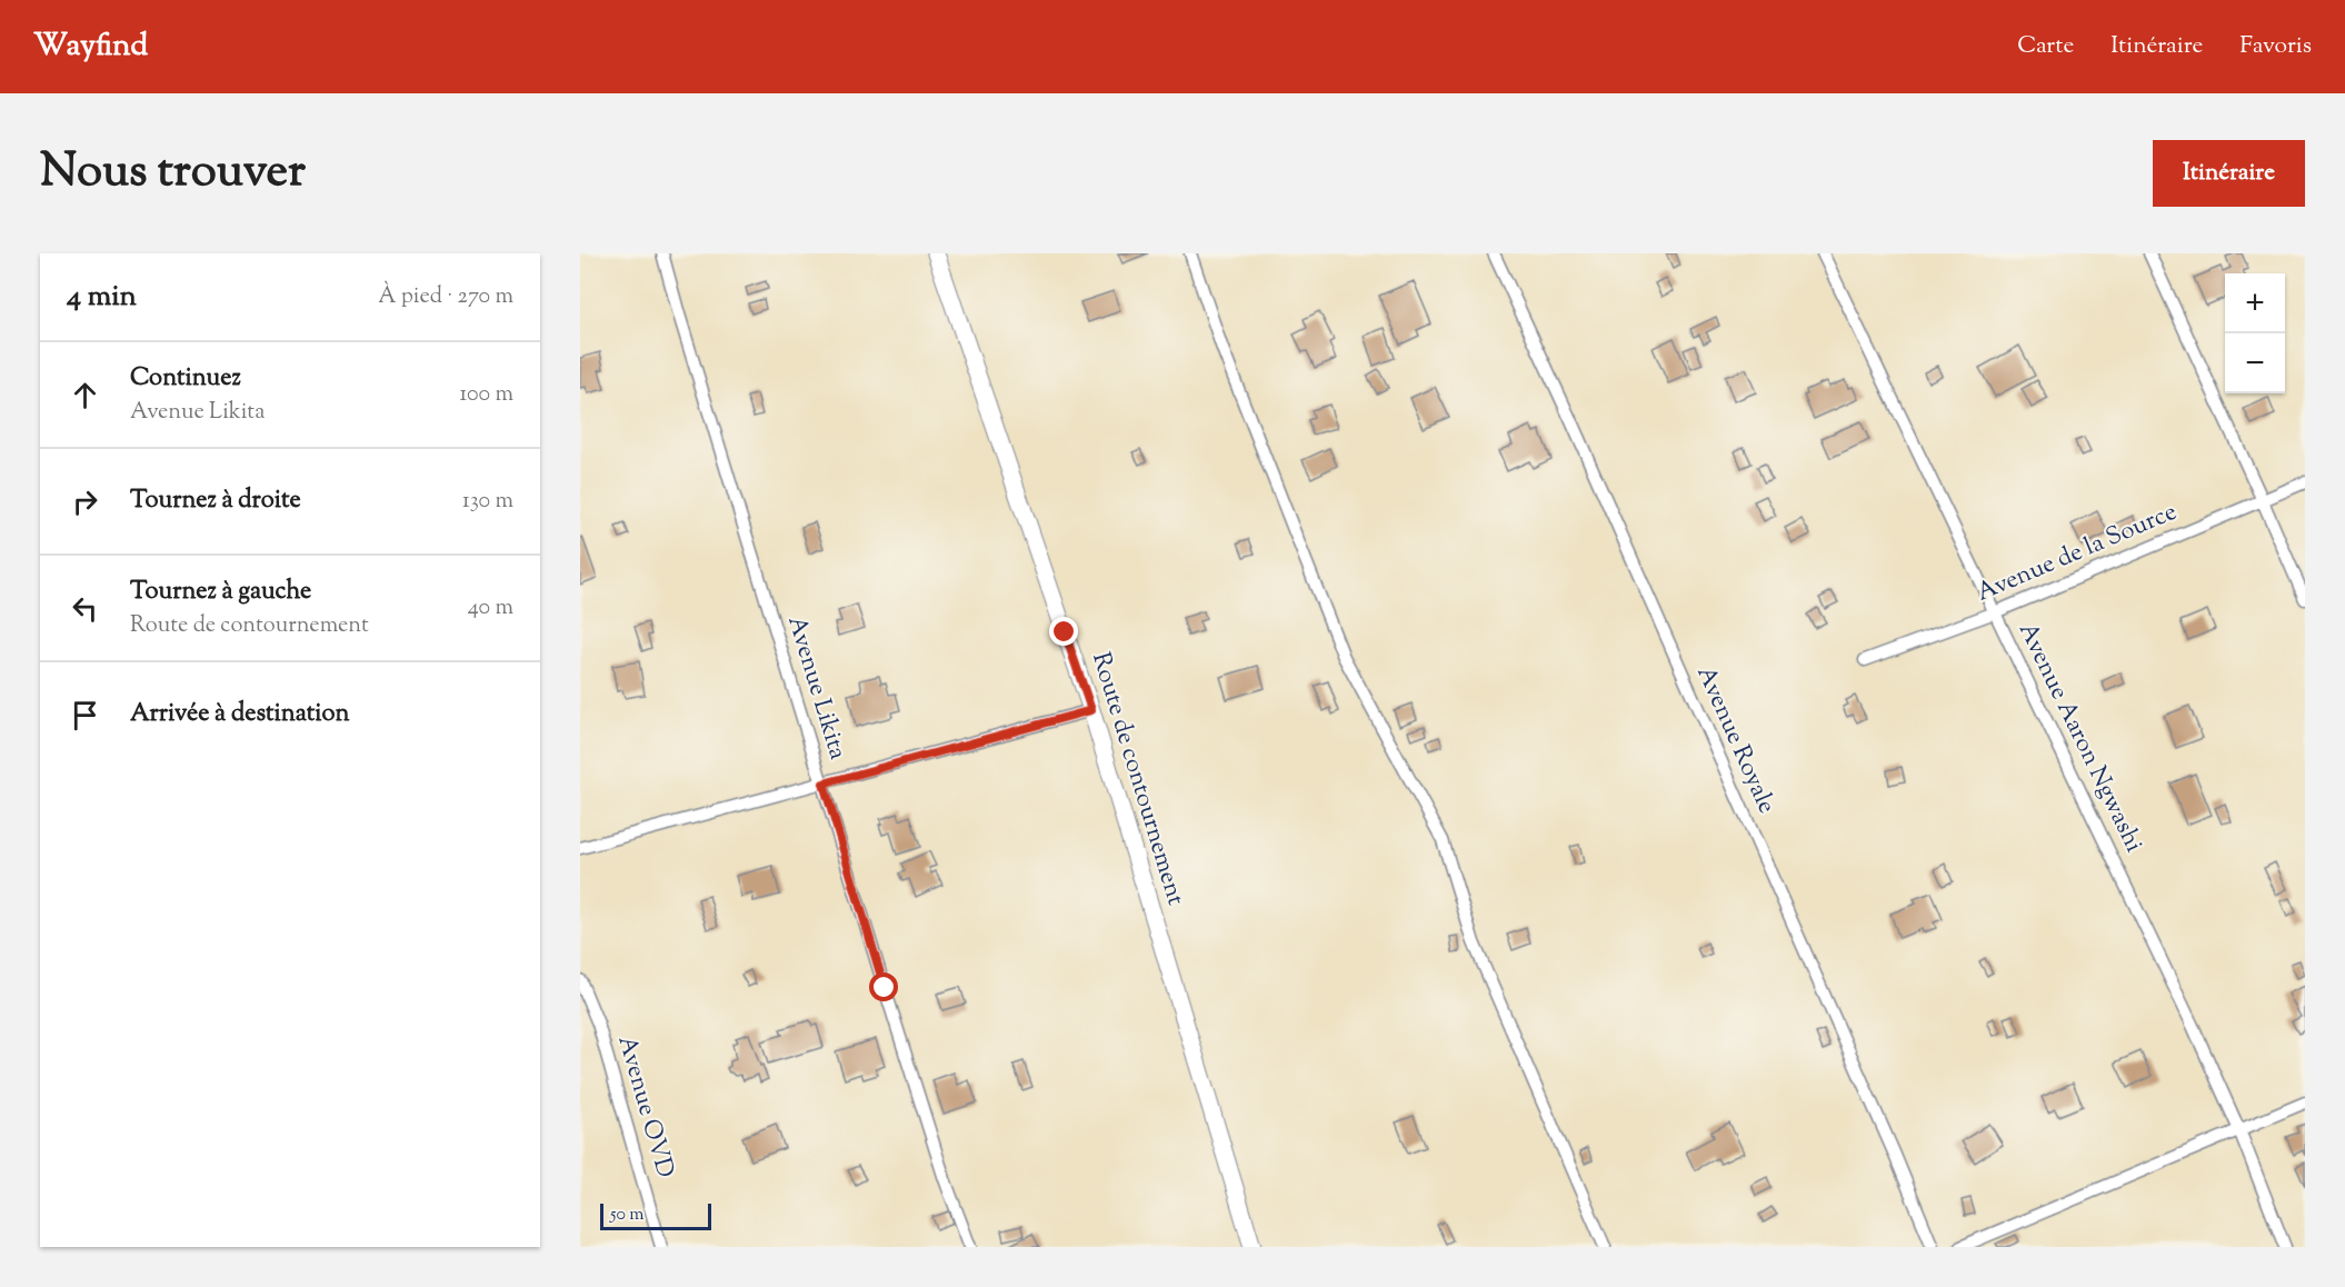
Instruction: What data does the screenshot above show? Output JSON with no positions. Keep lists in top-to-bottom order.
{
  "streets": {
    "street": [
      "Avenue de la Source",
      "Avenue Likita",
      "Avenue Aaron Ngwashi",
      "Avenue Royale",
      "Route de contournement",
      "Avenue OVD"
    ]
  },
  "crossings": [
    ["Avenue de la Source", "Avenue Aaron Ngwashi"]
  ],
  "scale_bar": "50 m",
  "page": {
    "header": "Wayfind",
    "nav": ["Carte", "Itinéraire", "Favoris"],
    "title": "Nous trouver",
    "buttons": "Itinéraire",
    "heading": ["4 min", "À pied · 270 m"],
    "map_buttons": ["+", "−"],
    "list": [
      ["Continuez", "Avenue Likita", "100 m"],
      ["Tournez à droite", "130 m"],
      ["Tournez à gauche", "Route de contournement", "40 m"],
      "Arrivée à destination"
    ],
    "scale": "50 m"
  }
}
